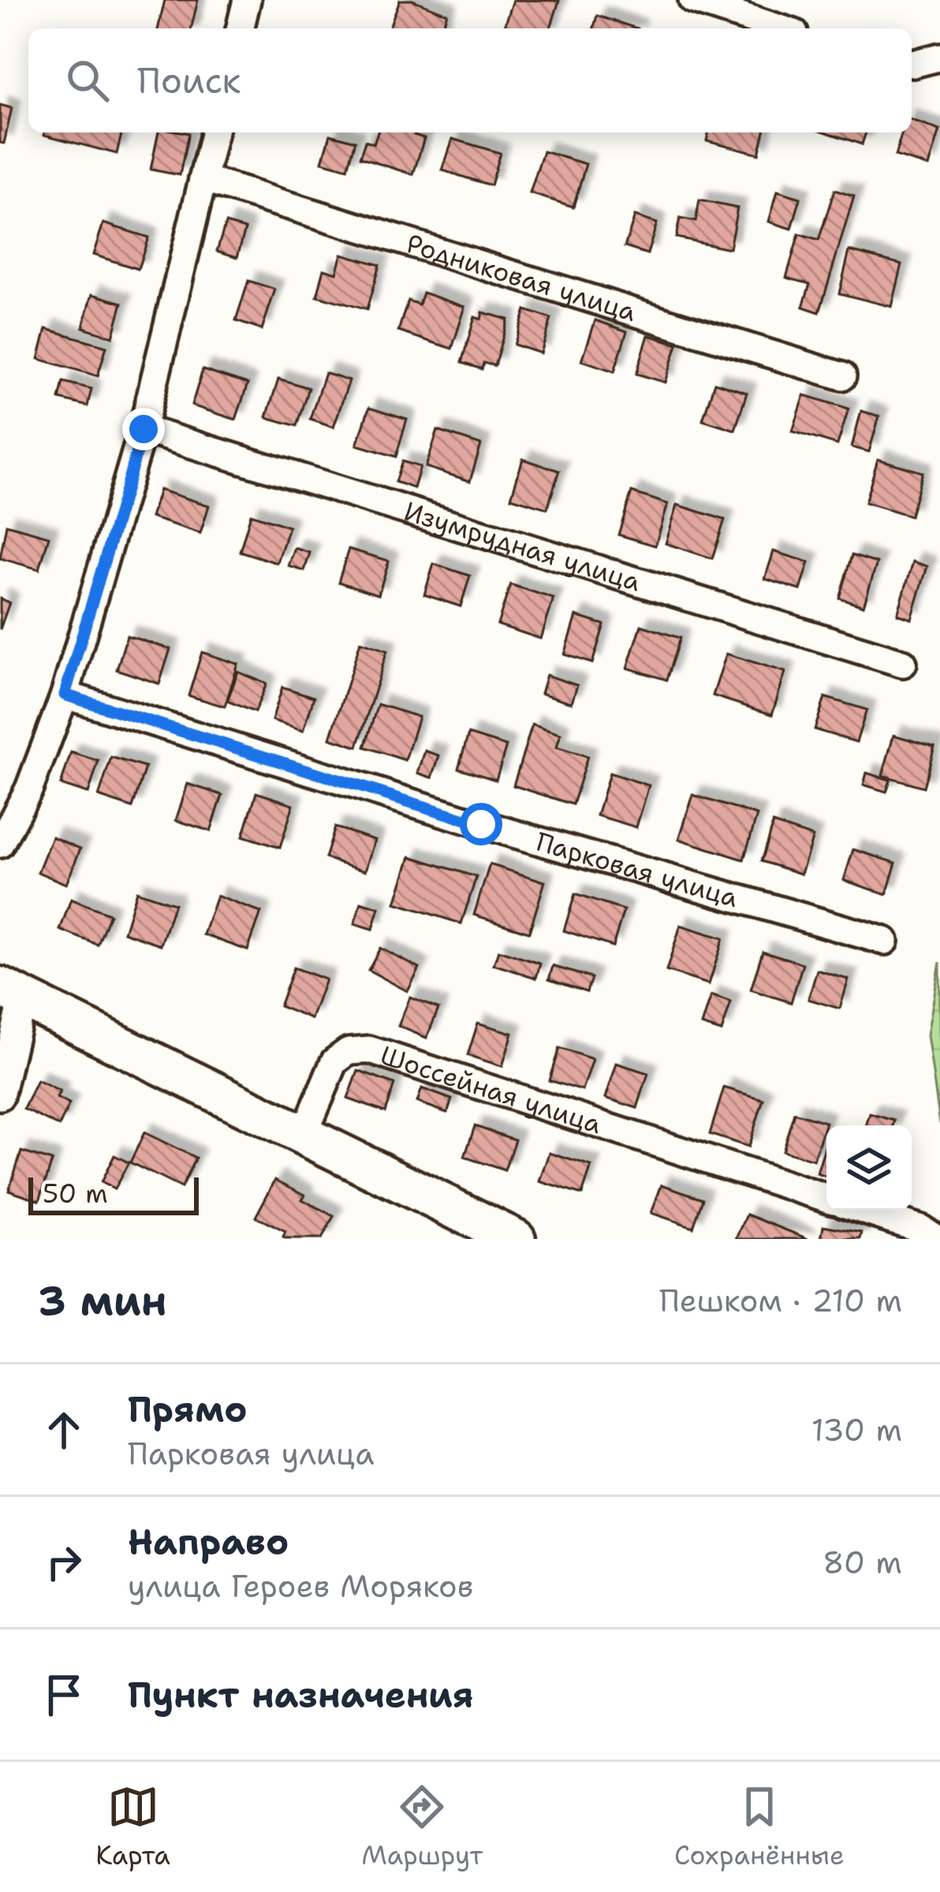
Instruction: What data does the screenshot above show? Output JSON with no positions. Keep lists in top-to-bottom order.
{
  "streets": {
    "street": [
      "Родниковая улица",
      "Изумрудная улица",
      "Парковая улица",
      "Шоссейная улица"
    ]
  },
  "scale_bar": "50 m",
  "page": {
    "search": "Поиск",
    "scale": "50 m",
    "heading": ["3 мин", "Пешком · 210 m"],
    "list": [
      ["Прямо", "Парковая улица", "130 m"],
      ["Направо", "улица Героев Моряков", "80 m"],
      "Пункт назначения"
    ],
    "nav": ["Карта", "Маршрут", "Сохранённые"]
  }
}
